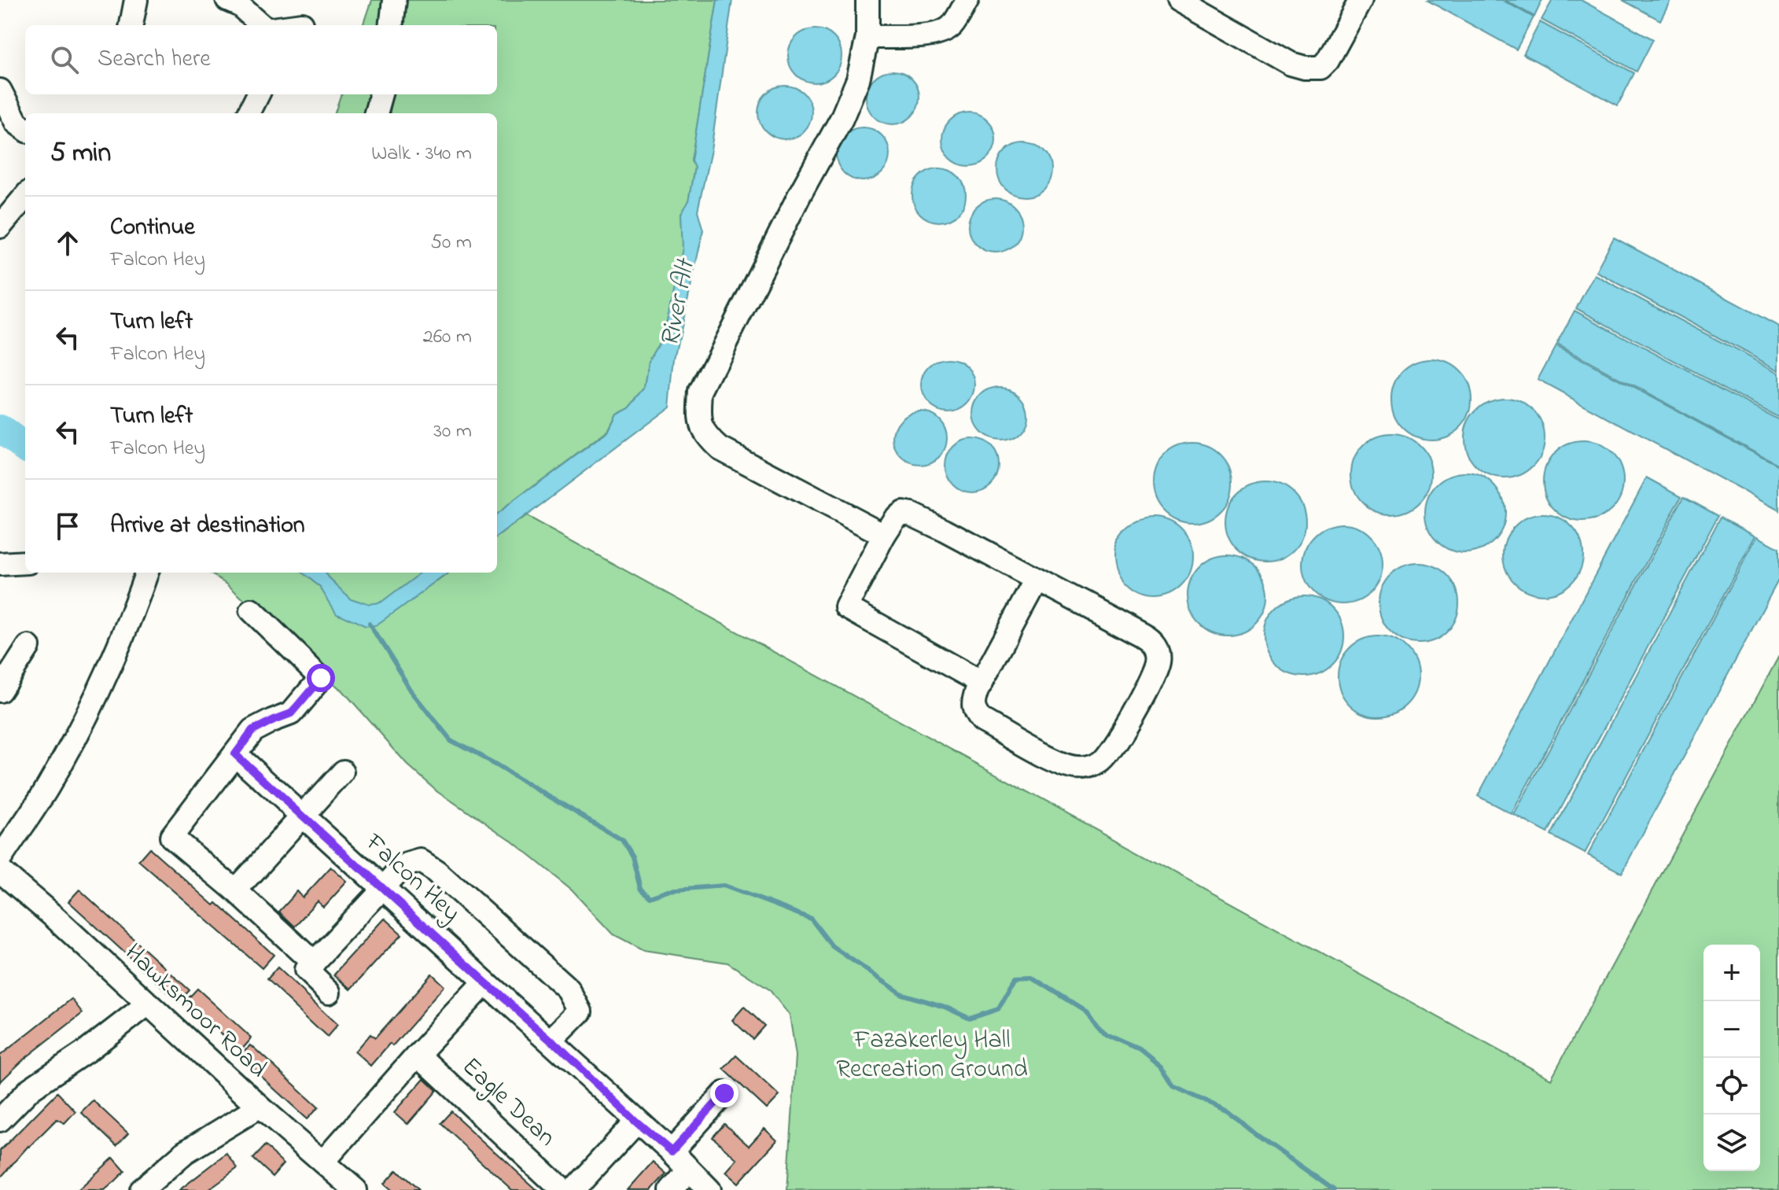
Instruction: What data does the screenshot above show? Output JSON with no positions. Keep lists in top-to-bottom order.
{
  "streets": {
    "street": ["Falcon Hey", "Hawksmoor Road", "Eagle Dean"]
  },
  "water": ["River Alt"],
  "parks": ["Fazakerley Hall Recreation Ground"],
  "page": {
    "search": "Search here",
    "heading": ["5 min", "Walk · 340 m"],
    "list": [
      ["Continue", "Falcon Hey", "50 m"],
      ["Turn left", "Falcon Hey", "260 m"],
      ["Turn left", "Falcon Hey", "30 m"],
      "Arrive at destination"
    ],
    "map_buttons": ["+", "−"]
  }
}
